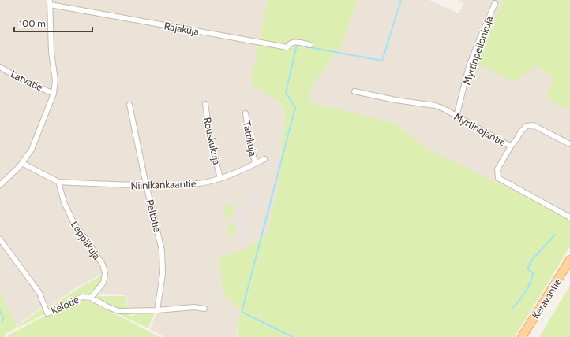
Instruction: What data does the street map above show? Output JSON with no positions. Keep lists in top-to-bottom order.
{
  "streets": {
    "main road": ["Keravantie"],
    "street": [
      "Rajakuja",
      "Myrtinpellonkuja",
      "Latvatie",
      "Myrtinojantie",
      "Tattikuja",
      "Rouskukuja",
      "Niinikankaantie",
      "Peltotie",
      "Leppäkuja",
      "Kelotie"
    ]
  },
  "crossings": [
    ["Myrtinpellonkuja", "Myrtinojantie"],
    ["Tattikuja", "Niinikankaantie"],
    ["Rouskukuja", "Niinikankaantie"],
    ["Niinikankaantie", "Peltotie"],
    ["Niinikankaantie", "Leppäkuja"],
    ["Peltotie", "Kelotie"],
    ["Leppäkuja", "Kelotie"]
  ],
  "scale_bar": "100 m"
}
